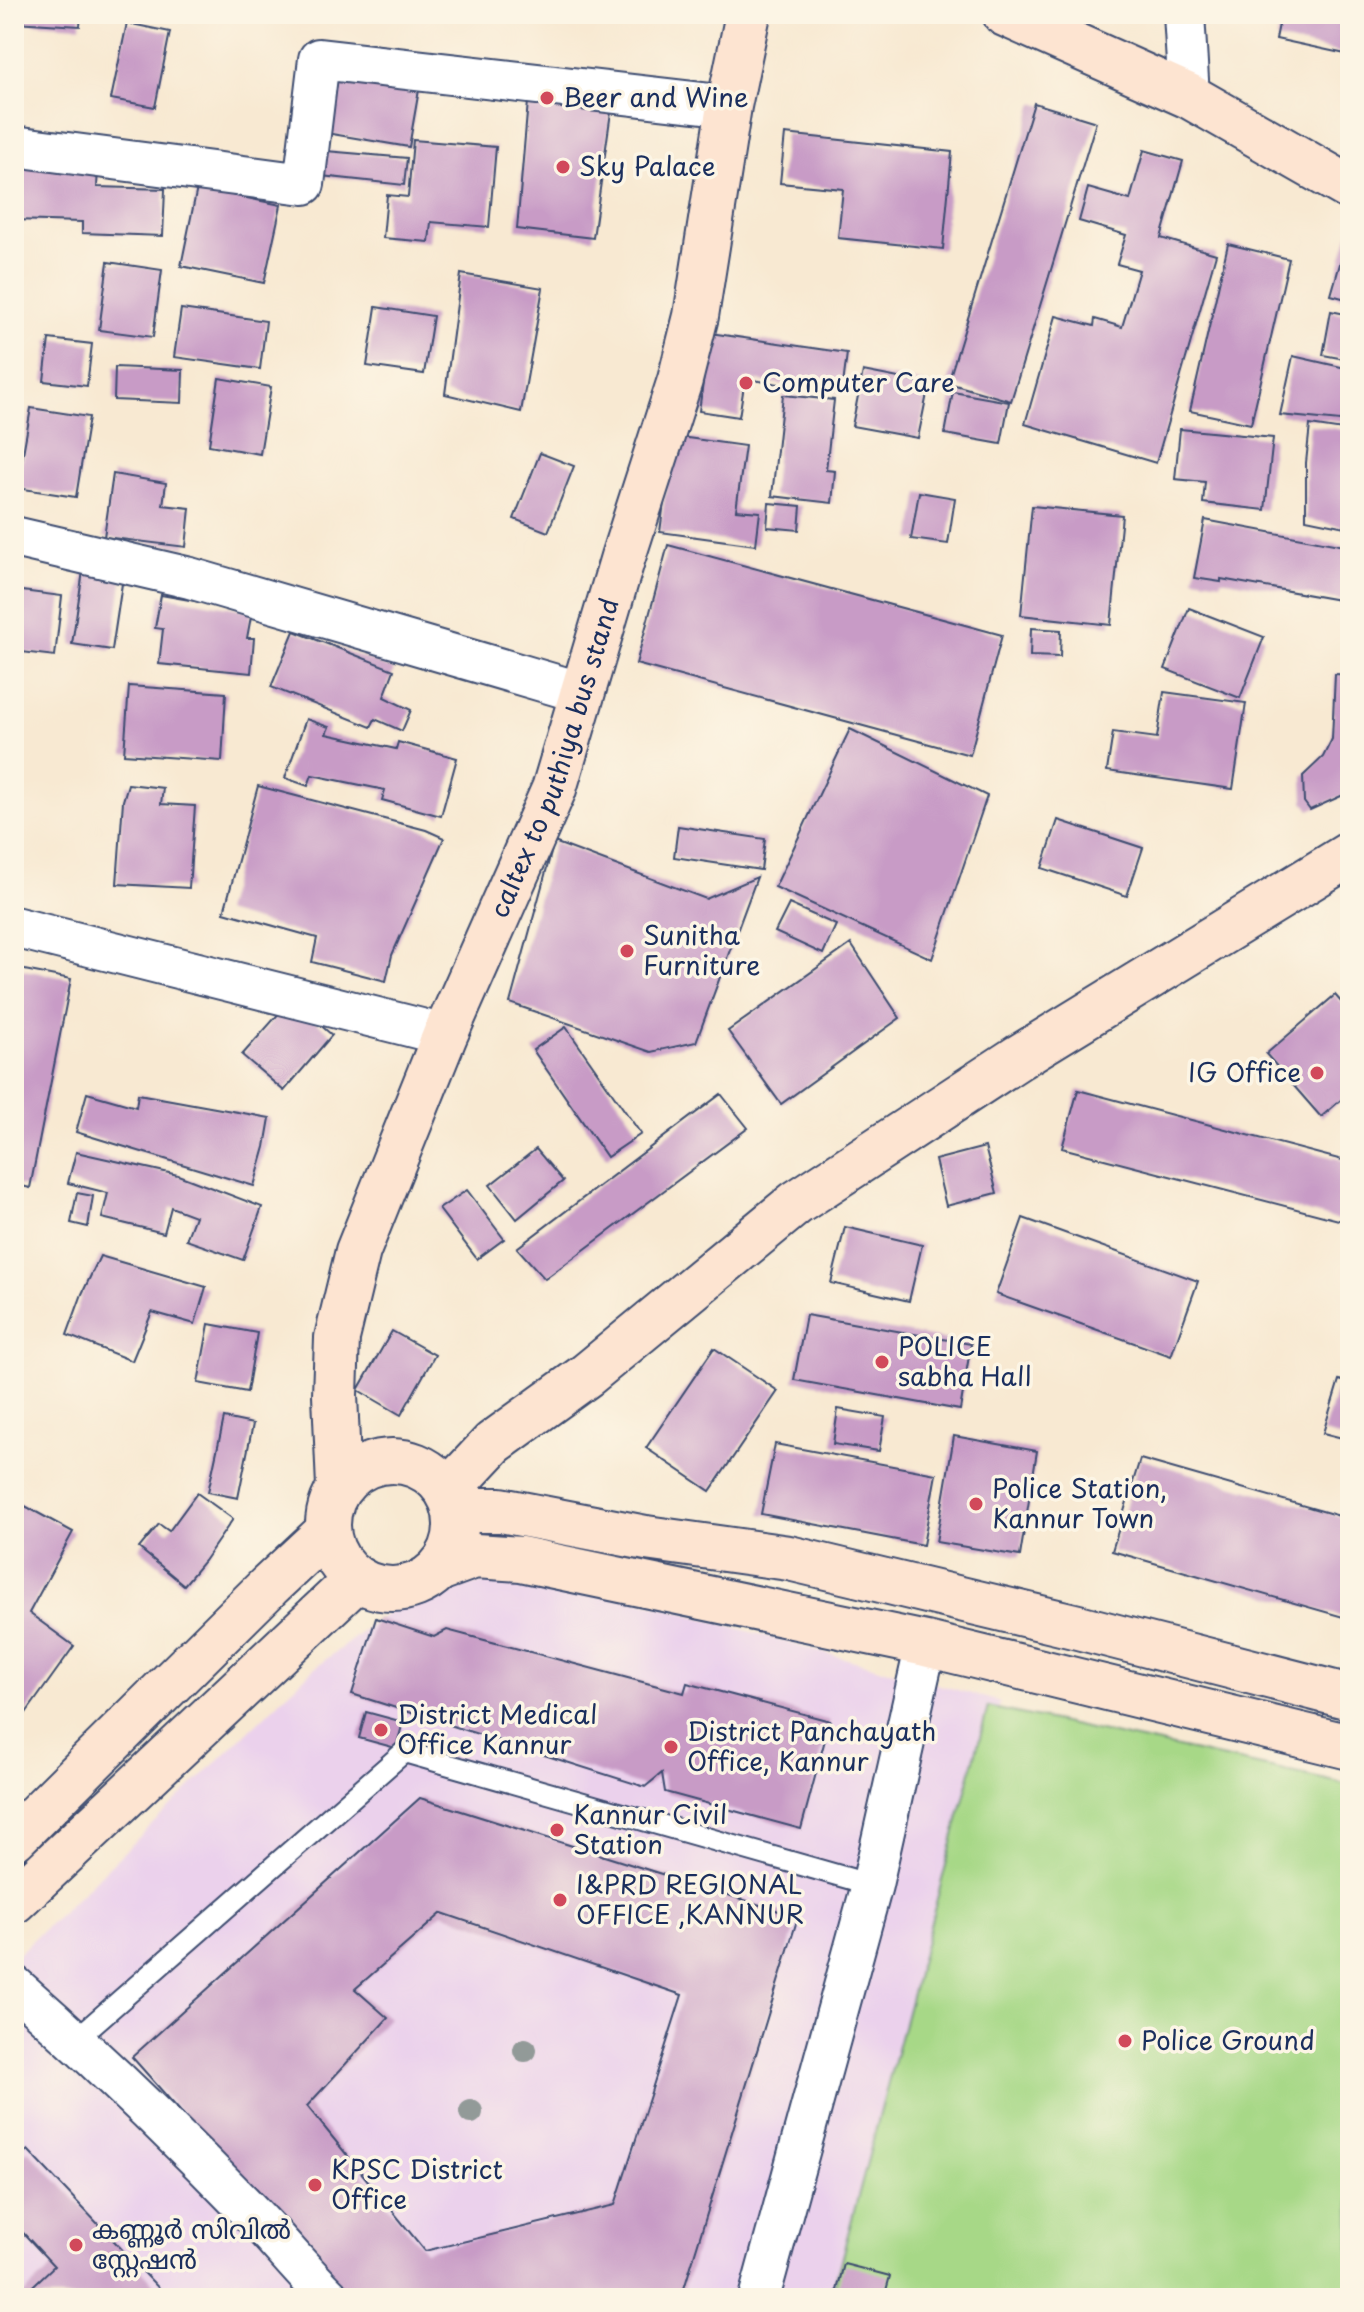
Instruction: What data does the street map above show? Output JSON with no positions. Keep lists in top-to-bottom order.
{
  "streets": {
    "main road": ["caltex to puthiya bus stand"]
  },
  "places": [
    "Beer and Wine",
    "Sky Palace",
    "Computer Care",
    "Sunitha Furniture",
    "IG Office",
    "POLICE sabha Hall",
    "Police Station, Kannur Town",
    "District Medical Office Kannur",
    "District Panchayath Office, Kannur",
    "Kannur Civil Station",
    "I&PRD REGIONAL OFFICE ,KANNUR",
    "Police Ground",
    "KPSC District Office",
    "കണ്ണൂർ സിവിൽ സ്റ്റേഷൻ"
  ]
}
